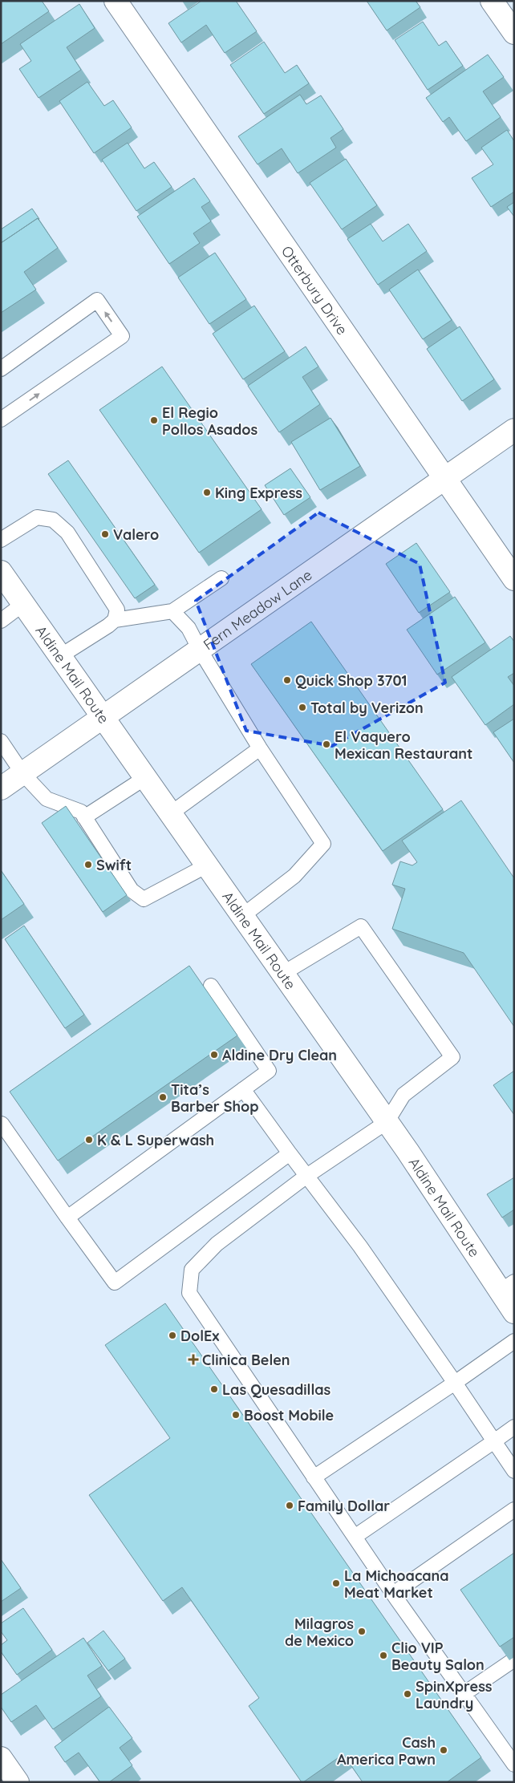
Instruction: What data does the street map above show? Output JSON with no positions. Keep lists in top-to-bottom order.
{
  "streets": {
    "street": ["Otterbury Drive", "Fern Meadow Lane", "Aldine Mail Route"]
  },
  "crossings": [
    ["Otterbury Drive", "Fern Meadow Lane"],
    ["Fern Meadow Lane", "Aldine Mail Route"]
  ],
  "places": {
    "other": [
      "El Regio Pollos Asados",
      "King Express",
      "Valero",
      "Quick Shop 3701",
      "Total by Verizon",
      "El Vaquero Mexican Restaurant",
      "Swift",
      "Aldine Dry Clean",
      "Tita’s Barber Shop",
      "K & L Superwash",
      "DolEx",
      "Las Quesadillas",
      "Boost Mobile",
      "Family Dollar",
      "La Michoacana Meat Market",
      "Milagros de Mexico",
      "Clio VIP Beauty Salon",
      "SpinXpress Laundry",
      "Cash America Pawn"
    ],
    "health": ["Clinica Belen"]
  }
}
